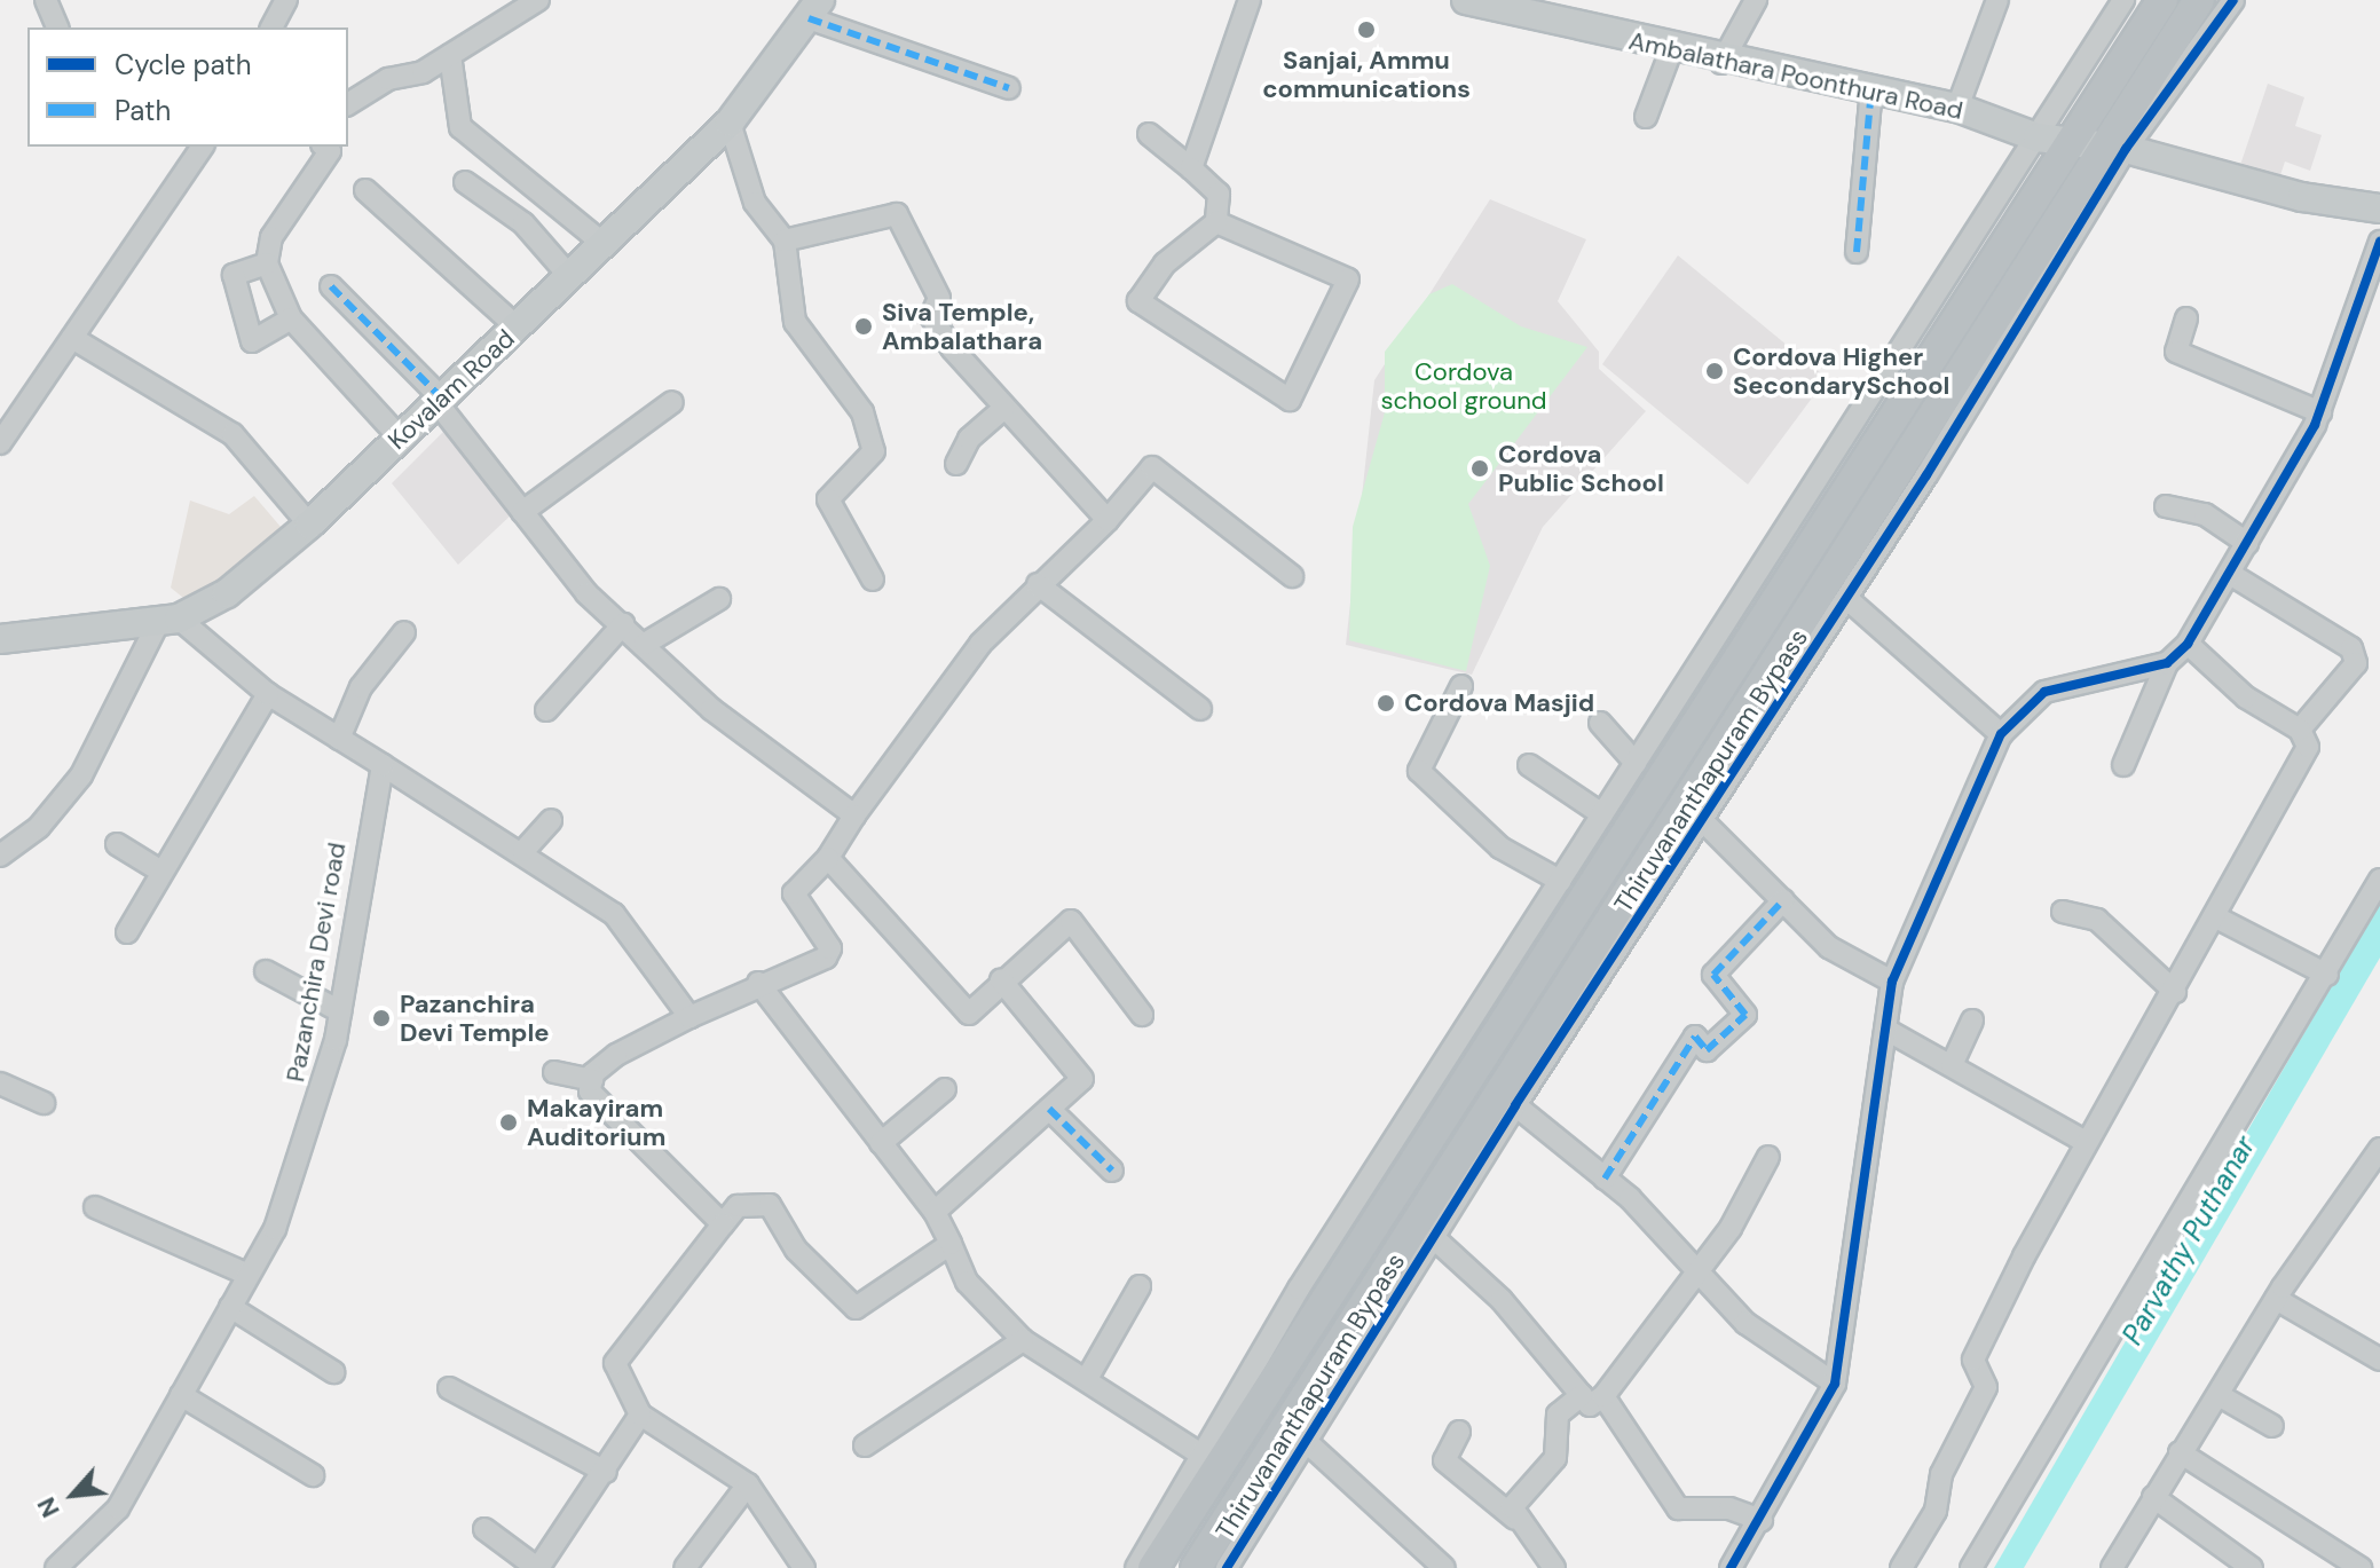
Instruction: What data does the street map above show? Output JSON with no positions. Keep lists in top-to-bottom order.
{
  "streets": {
    "highway": ["Thiruvananthapuram Bypass"],
    "main road": ["Ambalathara Poonthura Road", "Kovalam Road"],
    "street": ["Pazanchira Devi road"]
  },
  "crossings": [
    ["Ambalathara Poonthura Road", "Thiruvananthapuram Bypass"]
  ],
  "water": ["Parvathy Puthanar"],
  "parks": ["Cordova school ground"],
  "places": [
    "Sanjai, Ammu communications",
    "Siva Temple, Ambalathara",
    "Cordova Higher SecondarySchool",
    "Cordova Public School",
    "Cordova Masjid",
    "Pazanchira Devi Temple",
    "Makayiram Auditorium"
  ],
  "legend": ["Cycle path", "Path"],
  "north": "bottom left"
}
